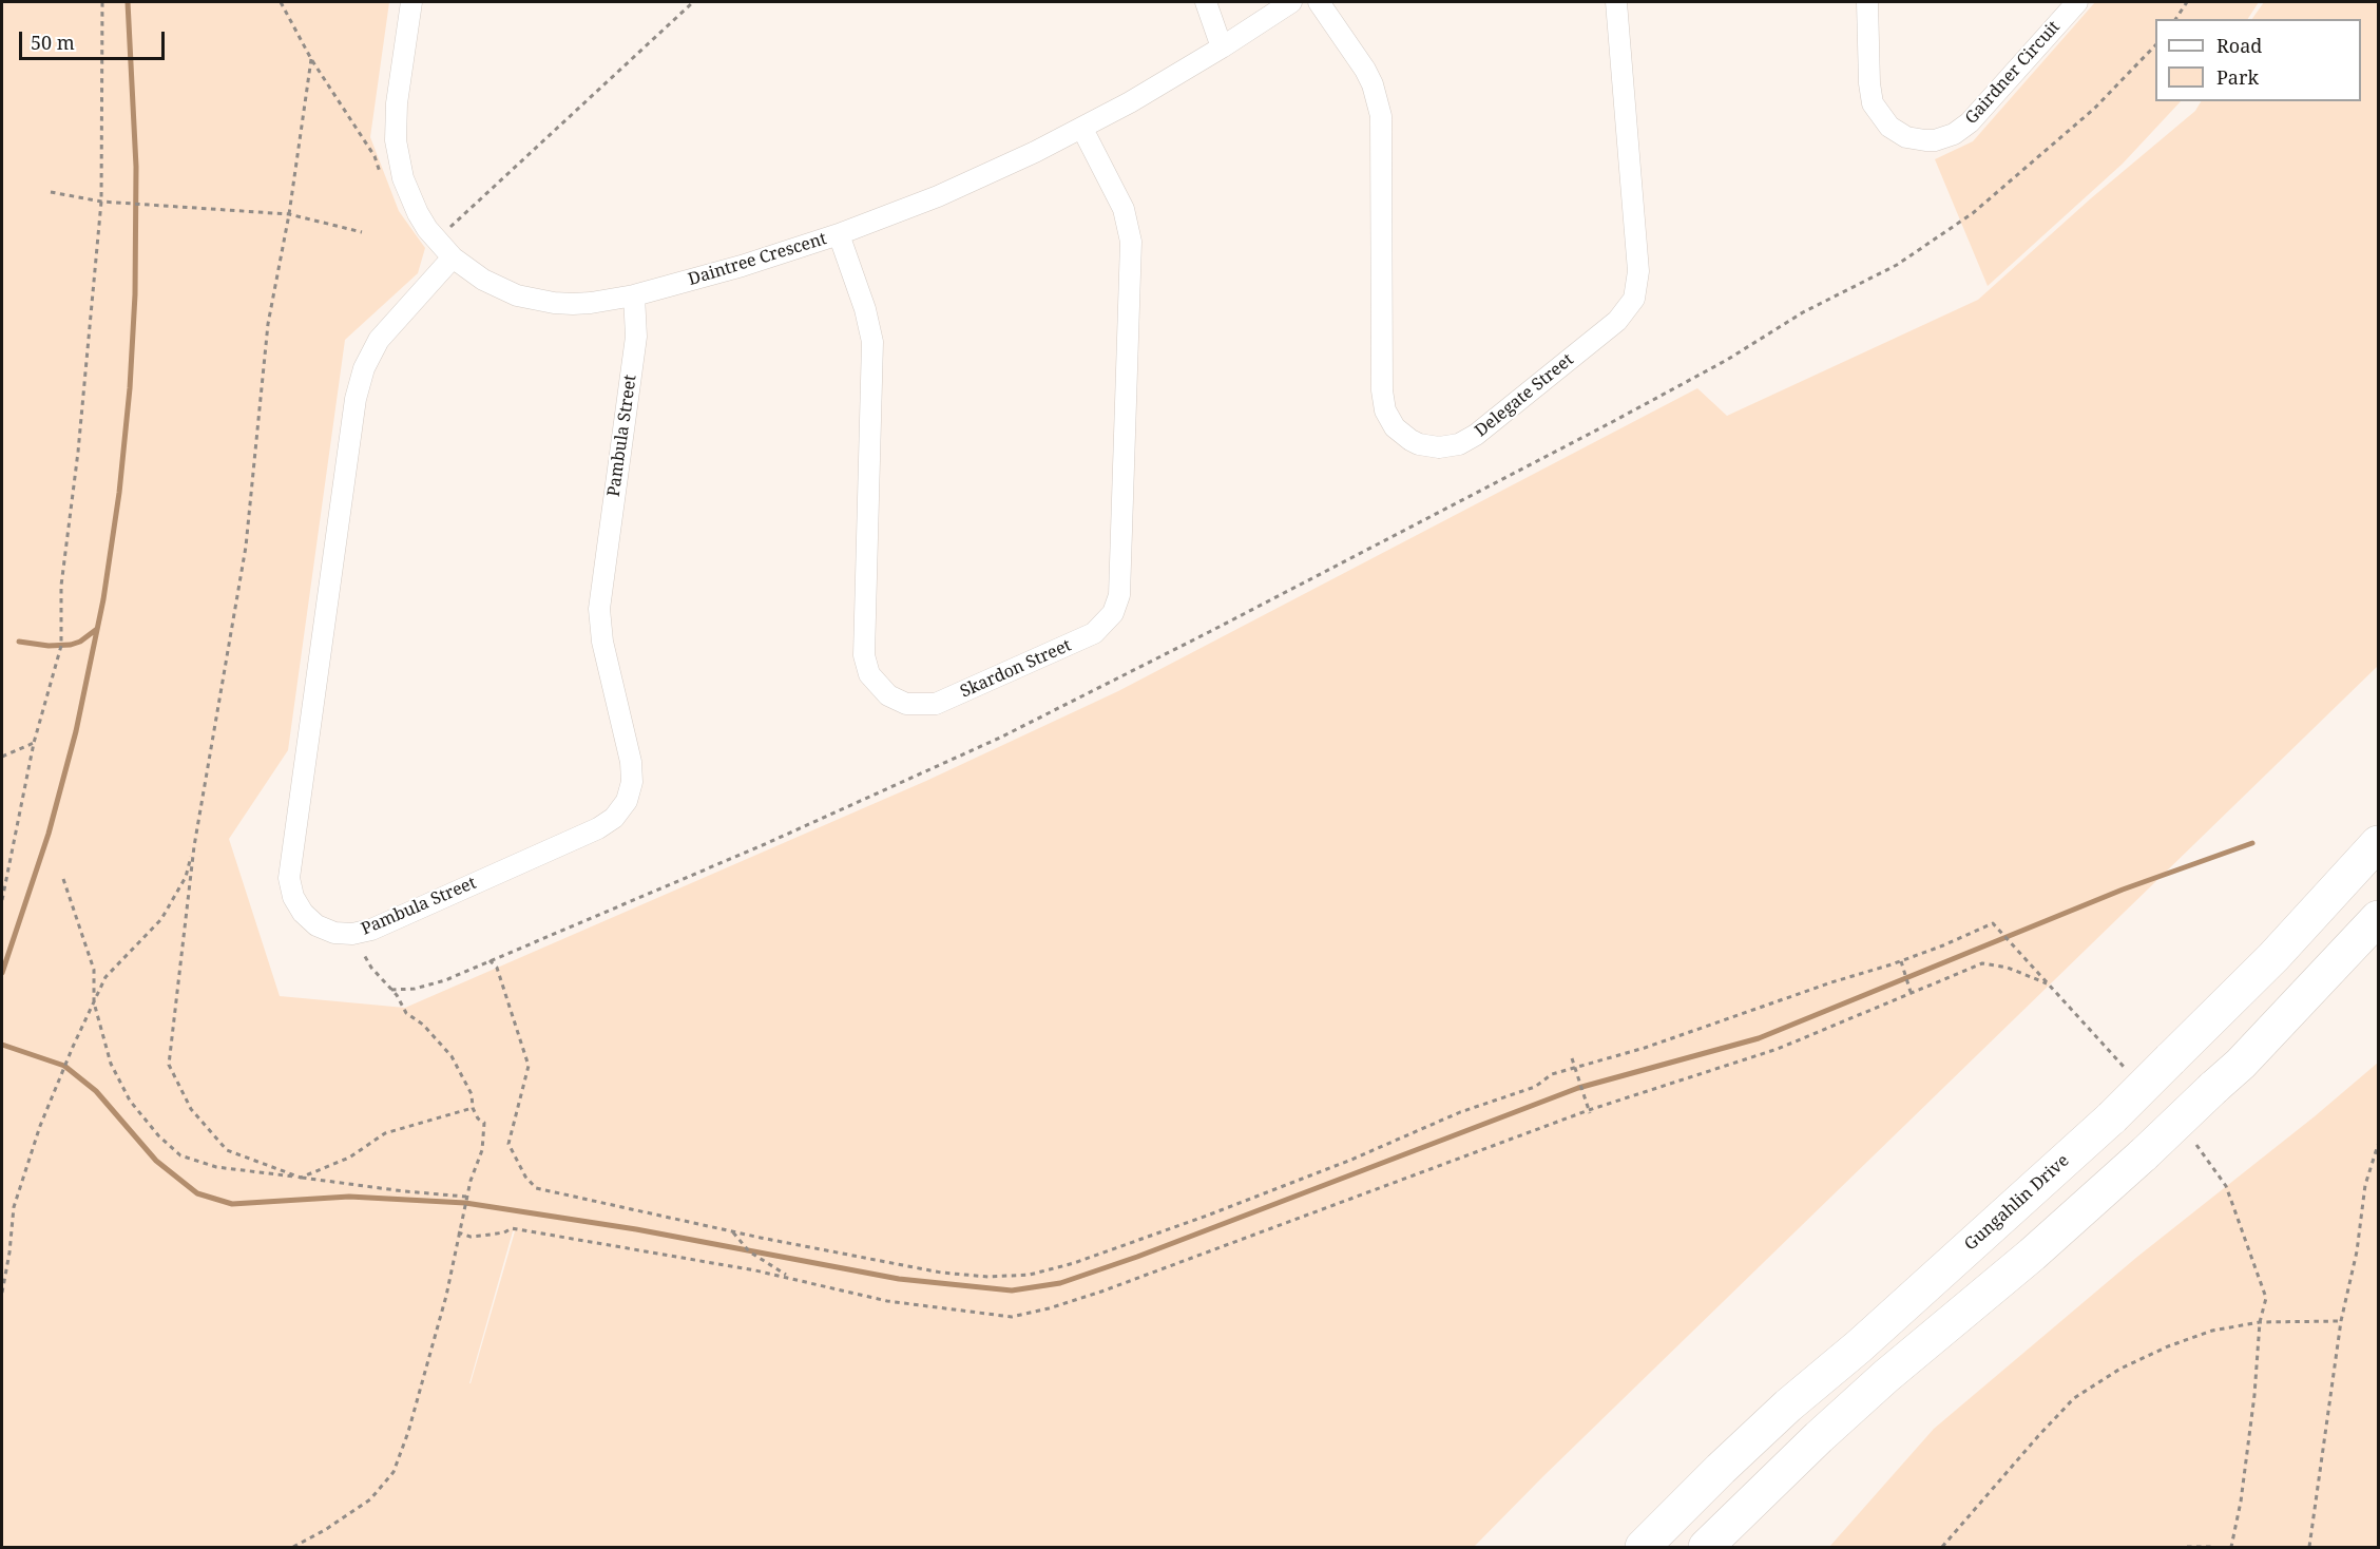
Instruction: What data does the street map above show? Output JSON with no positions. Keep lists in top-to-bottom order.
{
  "streets": {
    "highway": ["Gungahlin Drive"],
    "street": [
      "Gairdner Circuit",
      "Daintree Crescent",
      "Delegate Street",
      "Pambula Street",
      "Skardon Street"
    ]
  },
  "crossings": [
    ["Daintree Crescent", "Pambula Street"],
    ["Daintree Crescent", "Skardon Street"]
  ],
  "legend": ["Road", "Park"],
  "scale_bar": "50 m"
}
